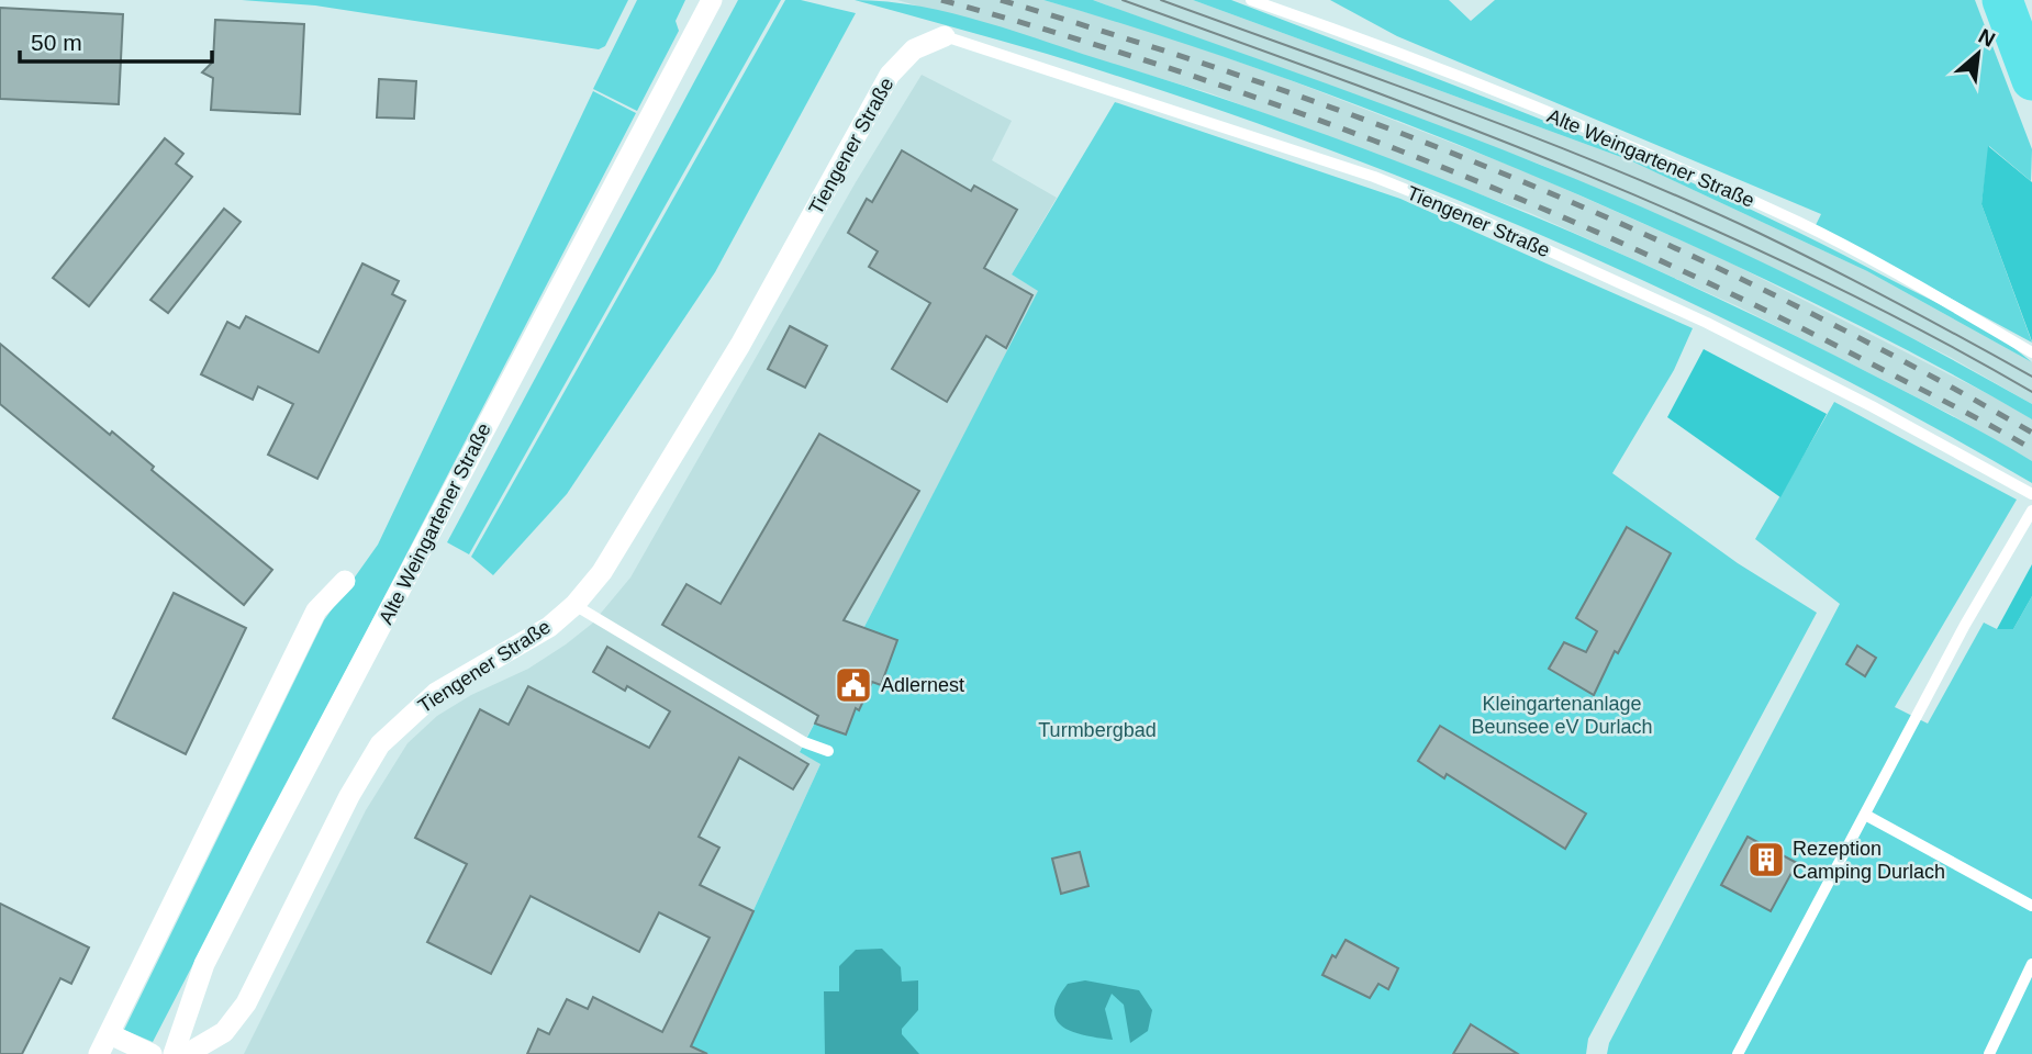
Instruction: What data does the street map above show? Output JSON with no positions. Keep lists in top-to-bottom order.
{
  "streets": {
    "street": ["Tiengener Straße", "Alte Weingartener Straße"]
  },
  "parks": ["Kleingartenanlage Beunsee eV Durlach", "Turmbergbad"],
  "places": {
    "public building": ["Adlernest"],
    "building": ["Rezeption Camping Durlach"]
  },
  "scale_bar": "50 m",
  "north": "top right"
}
